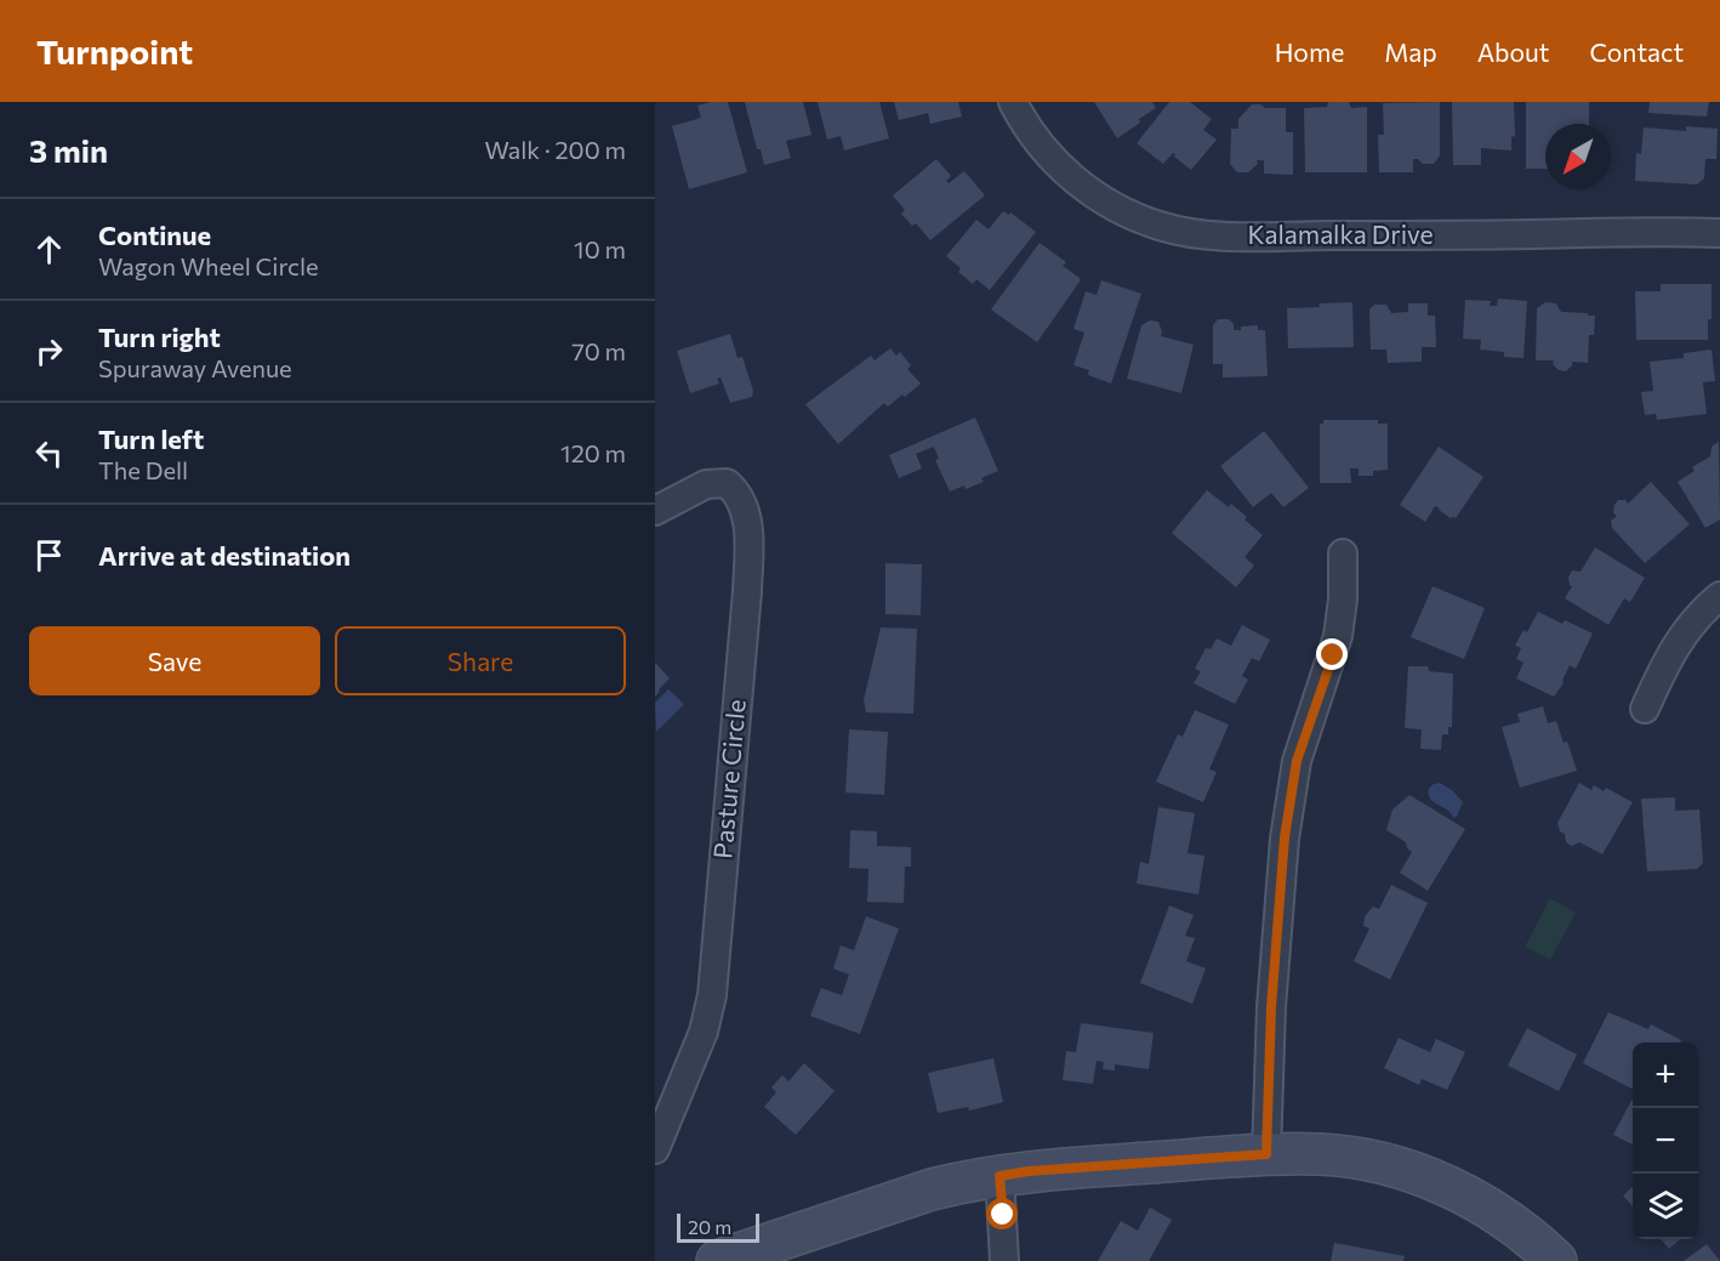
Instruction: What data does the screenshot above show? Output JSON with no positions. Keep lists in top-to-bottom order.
{
  "streets": {
    "street": ["Kalamalka Drive", "Pasture Circle"]
  },
  "scale_bar": "20 m",
  "north": "bottom left",
  "page": {
    "header": "Turnpoint",
    "nav": [
      "Home",
      "Map",
      "About",
      "Contact"
    ],
    "heading": ["3 min", "Walk · 200 m"],
    "list": [
      ["Continue", "Wagon Wheel Circle", "10 m"],
      ["Turn right", "Spuraway Avenue", "70 m"],
      ["Turn left", "The Dell", "120 m"],
      "Arrive at destination"
    ],
    "buttons": ["Save", "Share"],
    "map_buttons": ["+", "−"],
    "scale": "20 m"
  }
}
